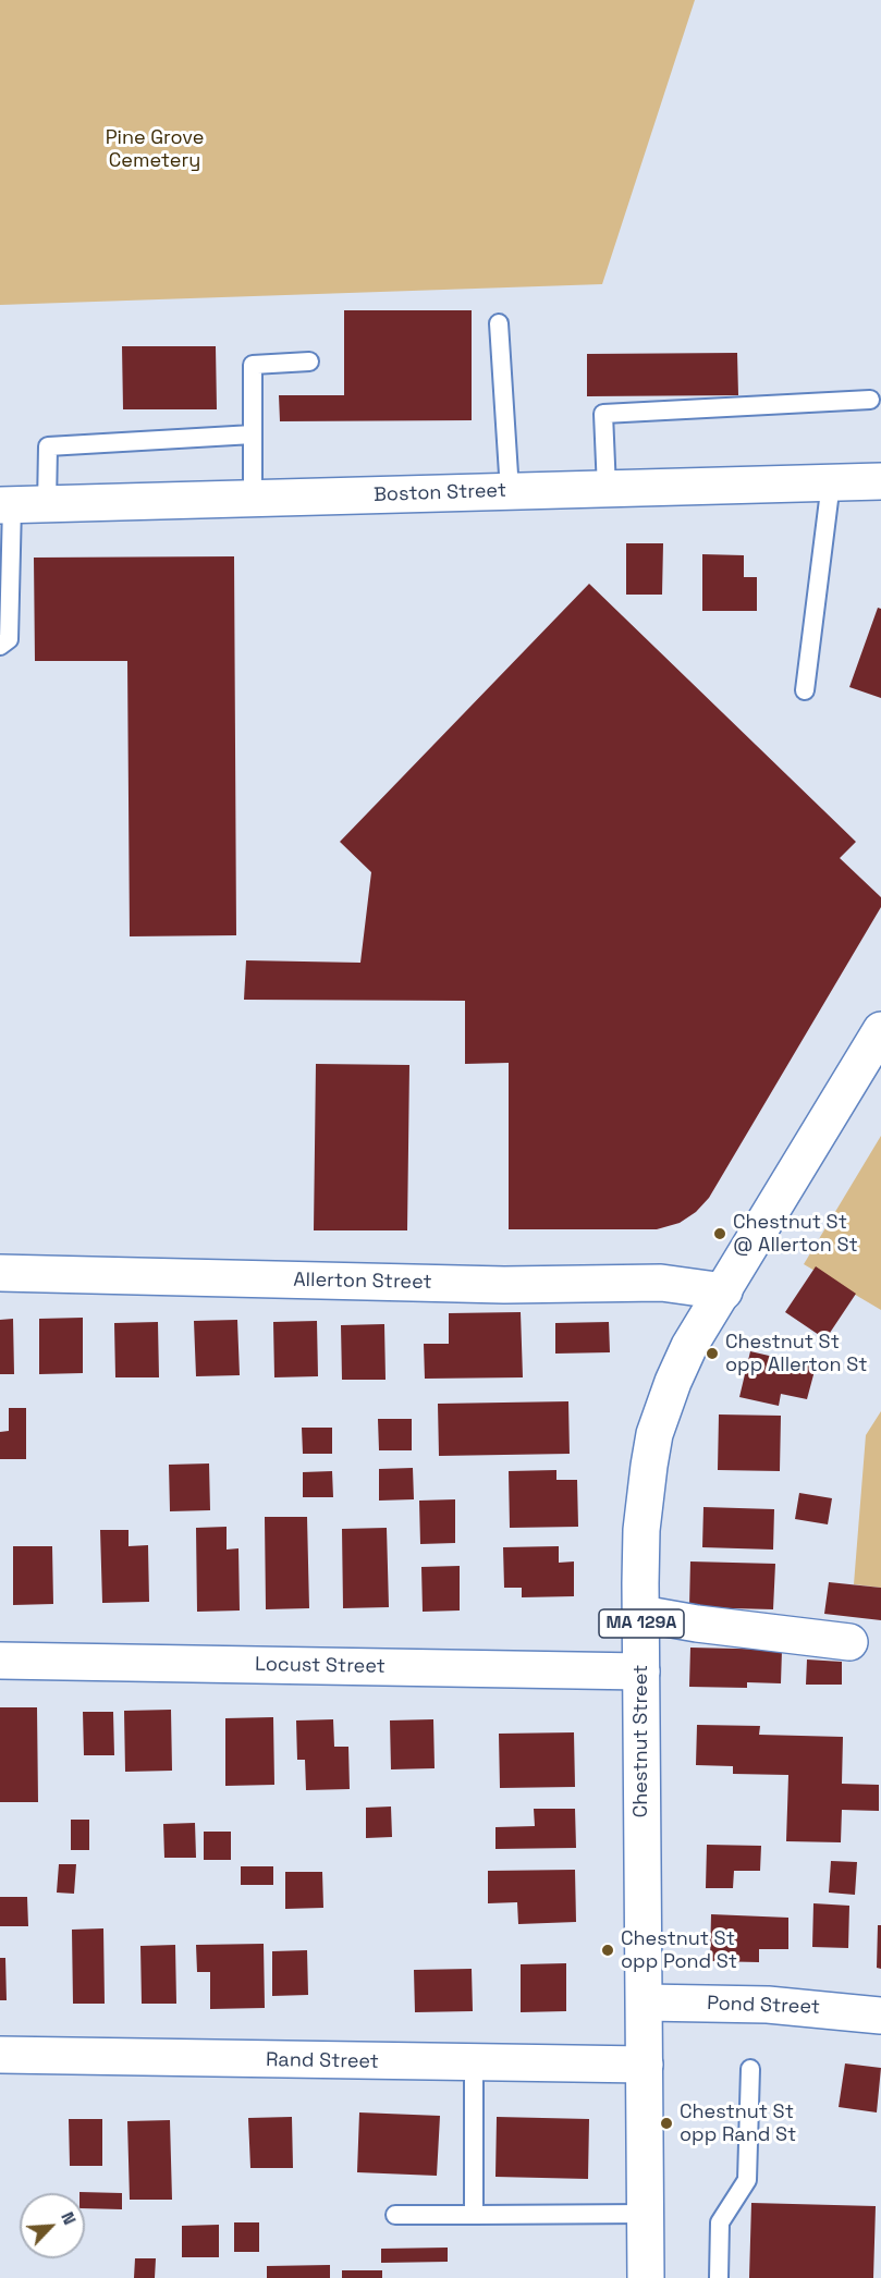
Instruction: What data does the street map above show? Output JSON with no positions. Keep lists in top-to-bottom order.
{
  "streets": {
    "street": [
      "Boston Street",
      "Allerton Street",
      "MA 129A",
      "Locust Street",
      "Chestnut Street",
      "Pond Street",
      "Rand Street"
    ]
  },
  "crossings": [
    ["Allerton Street", "Chestnut Street"],
    ["Locust Street", "Chestnut Street"],
    ["Chestnut Street", "Pond Street"],
    ["Chestnut Street", "Rand Street"]
  ],
  "parks": ["Pine Grove Cemetery"],
  "places": [
    "Chestnut St @ Allerton St",
    "Chestnut St opp Allerton St",
    "Chestnut St opp Pond St",
    "Chestnut St opp Rand St"
  ],
  "north": "top right"
}
